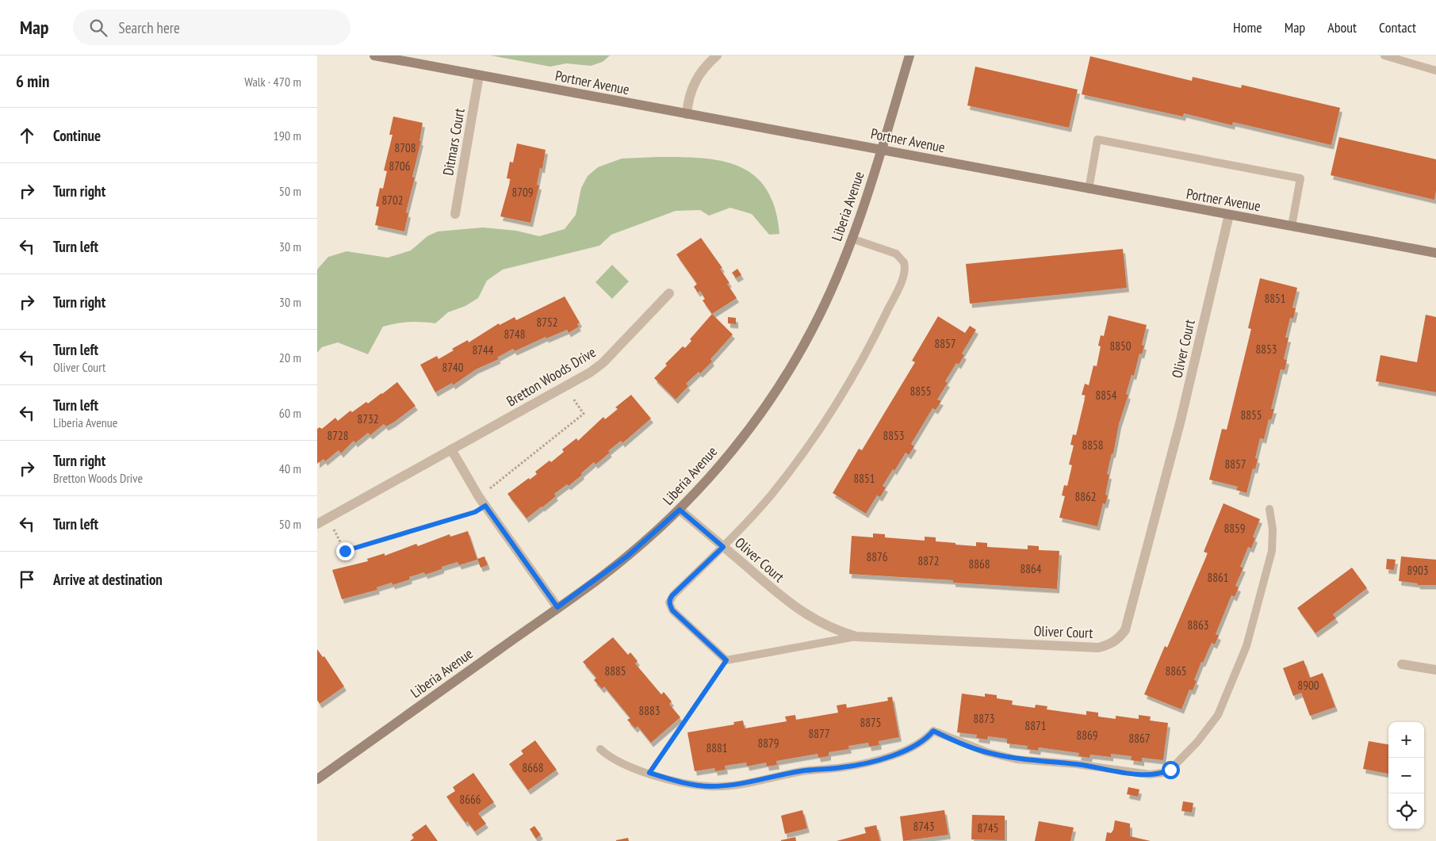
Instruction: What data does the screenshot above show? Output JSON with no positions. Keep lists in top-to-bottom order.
{
  "streets": {
    "street": [
      "Portner Avenue",
      "Ditmars Court",
      "Liberia Avenue",
      "Oliver Court",
      "Bretton Woods Drive"
    ]
  },
  "crossings": [
    ["Portner Avenue", "Ditmars Court"],
    ["Portner Avenue", "Liberia Avenue"],
    ["Portner Avenue", "Oliver Court"],
    ["Liberia Avenue", "Oliver Court"]
  ],
  "house_numbers": [
    "8708",
    "8706",
    "8709",
    "8702",
    "8851",
    "8752",
    "8748",
    "8857",
    "8850",
    "8853",
    "8744",
    "8740",
    "8855",
    "8854",
    "8855",
    "8732",
    "8728",
    "8853",
    "8858",
    "8857",
    "8851",
    "8862",
    "8859",
    "8876",
    "8872",
    "8868",
    "8864",
    "8903",
    "8861",
    "8863",
    "8885",
    "8865",
    "8900",
    "8883",
    "8873",
    "8875",
    "8871",
    "8877",
    "8869",
    "8867",
    "8879",
    "8881",
    "8668",
    "8666",
    "8743",
    "8745"
  ],
  "page": {
    "header": "Map",
    "search": "Search here",
    "nav": [
      "Home",
      "Map",
      "About",
      "Contact"
    ],
    "heading": ["6 min", "Walk · 470 m"],
    "list": [
      ["Continue", "190 m"],
      ["Turn right", "50 m"],
      ["Turn left", "30 m"],
      ["Turn right", "30 m"],
      ["Turn left", "Oliver Court", "20 m"],
      ["Turn left", "Liberia Avenue", "60 m"],
      ["Turn right", "Bretton Woods Drive", "40 m"],
      ["Turn left", "50 m"],
      "Arrive at destination"
    ],
    "map_buttons": ["+", "−"]
  }
}
